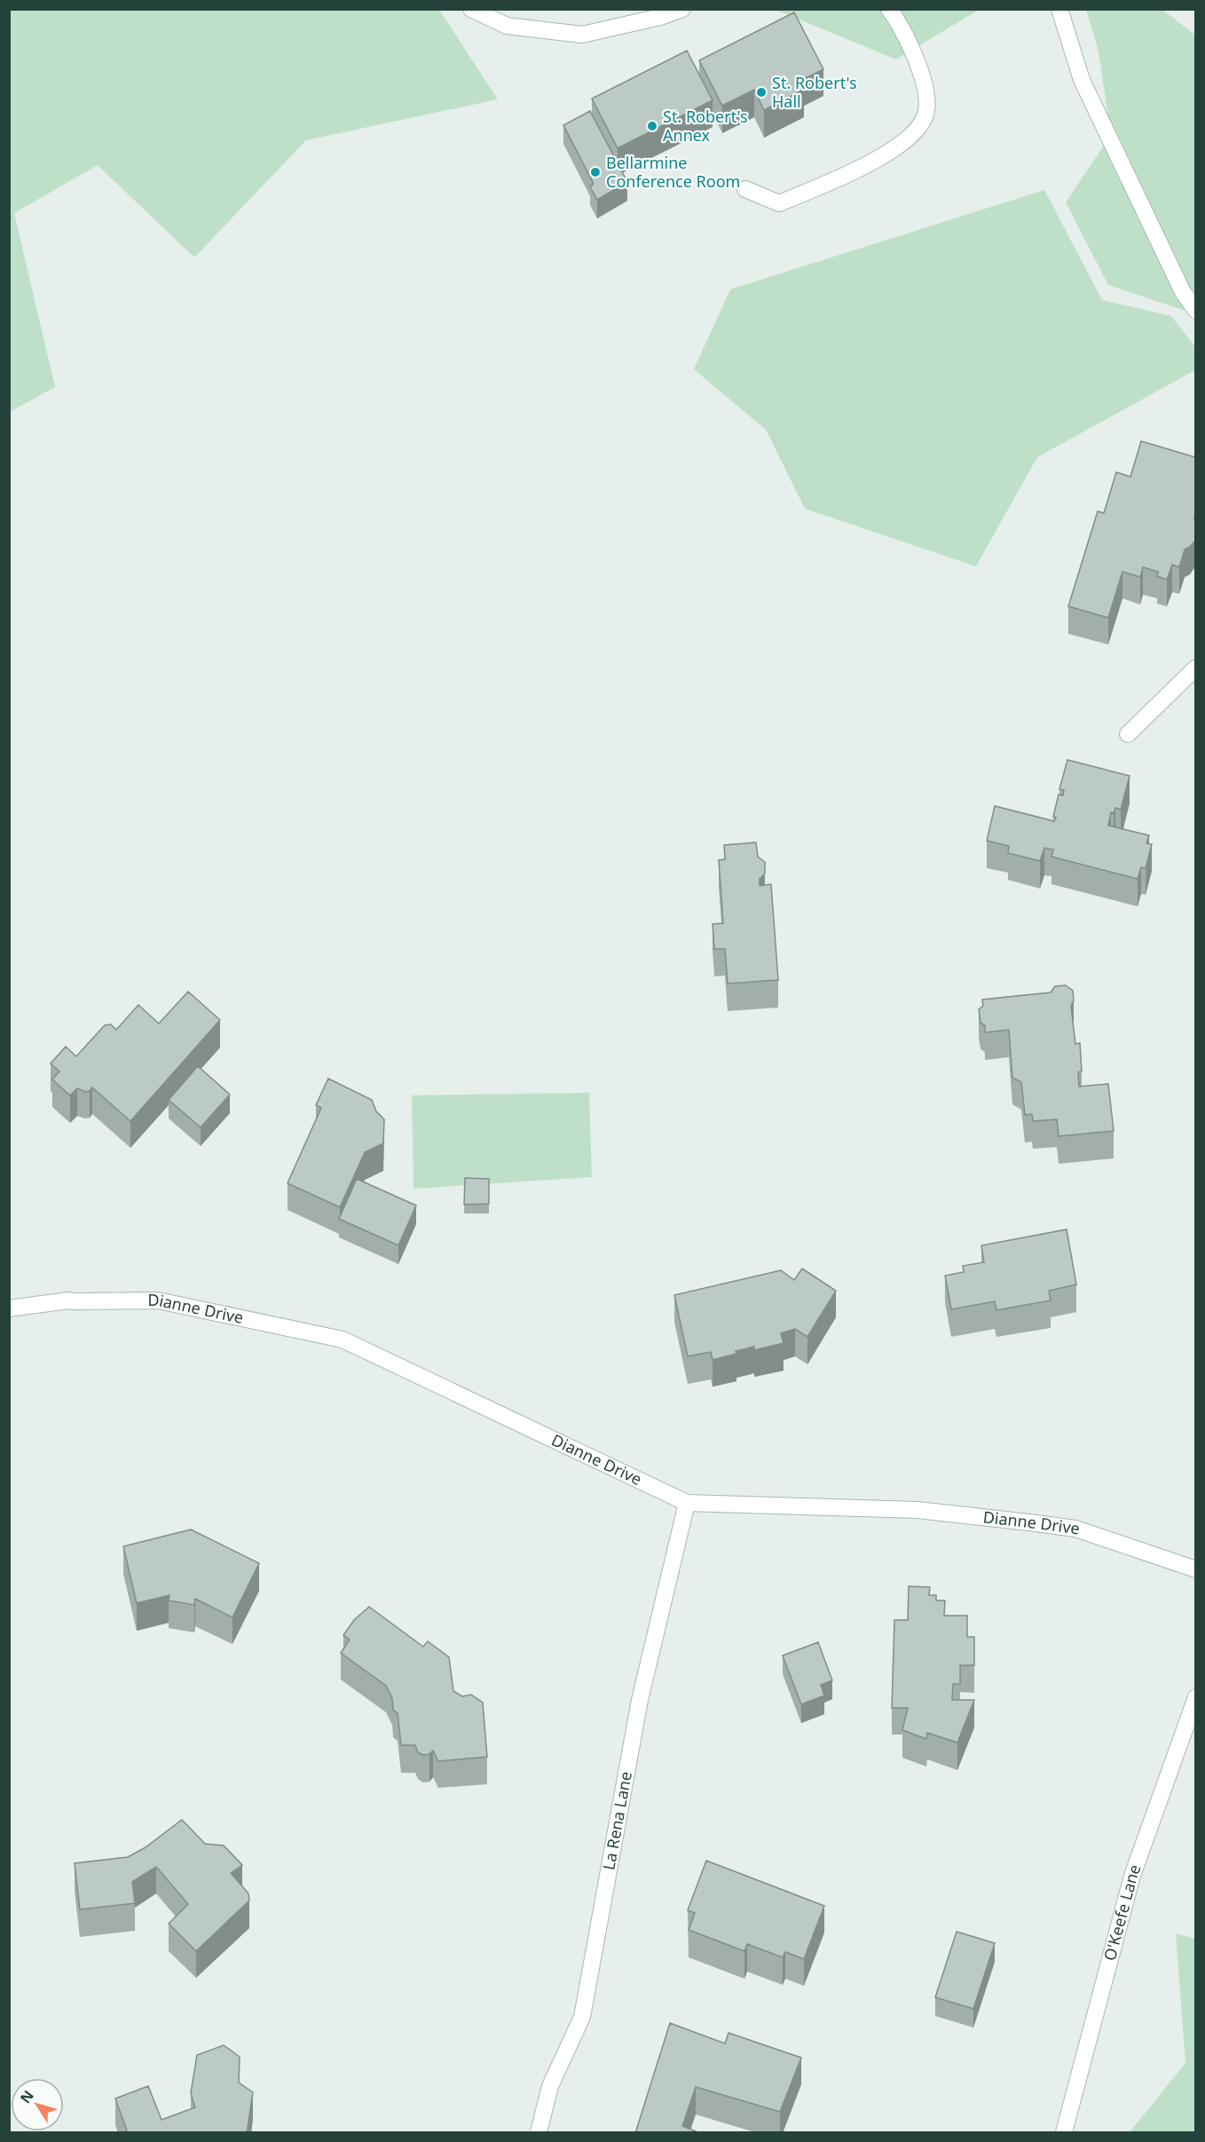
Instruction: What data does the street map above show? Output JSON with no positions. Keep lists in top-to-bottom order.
{
  "streets": {
    "street": ["Dianne Drive", "La Rena Lane", "O'Keefe Lane"]
  },
  "crossings": [
    ["Dianne Drive", "La Rena Lane"]
  ],
  "places": ["St. Robert's Hall", "St. Robert's Annex", "Bellarmine Conference Room"],
  "north": "top left"
}
